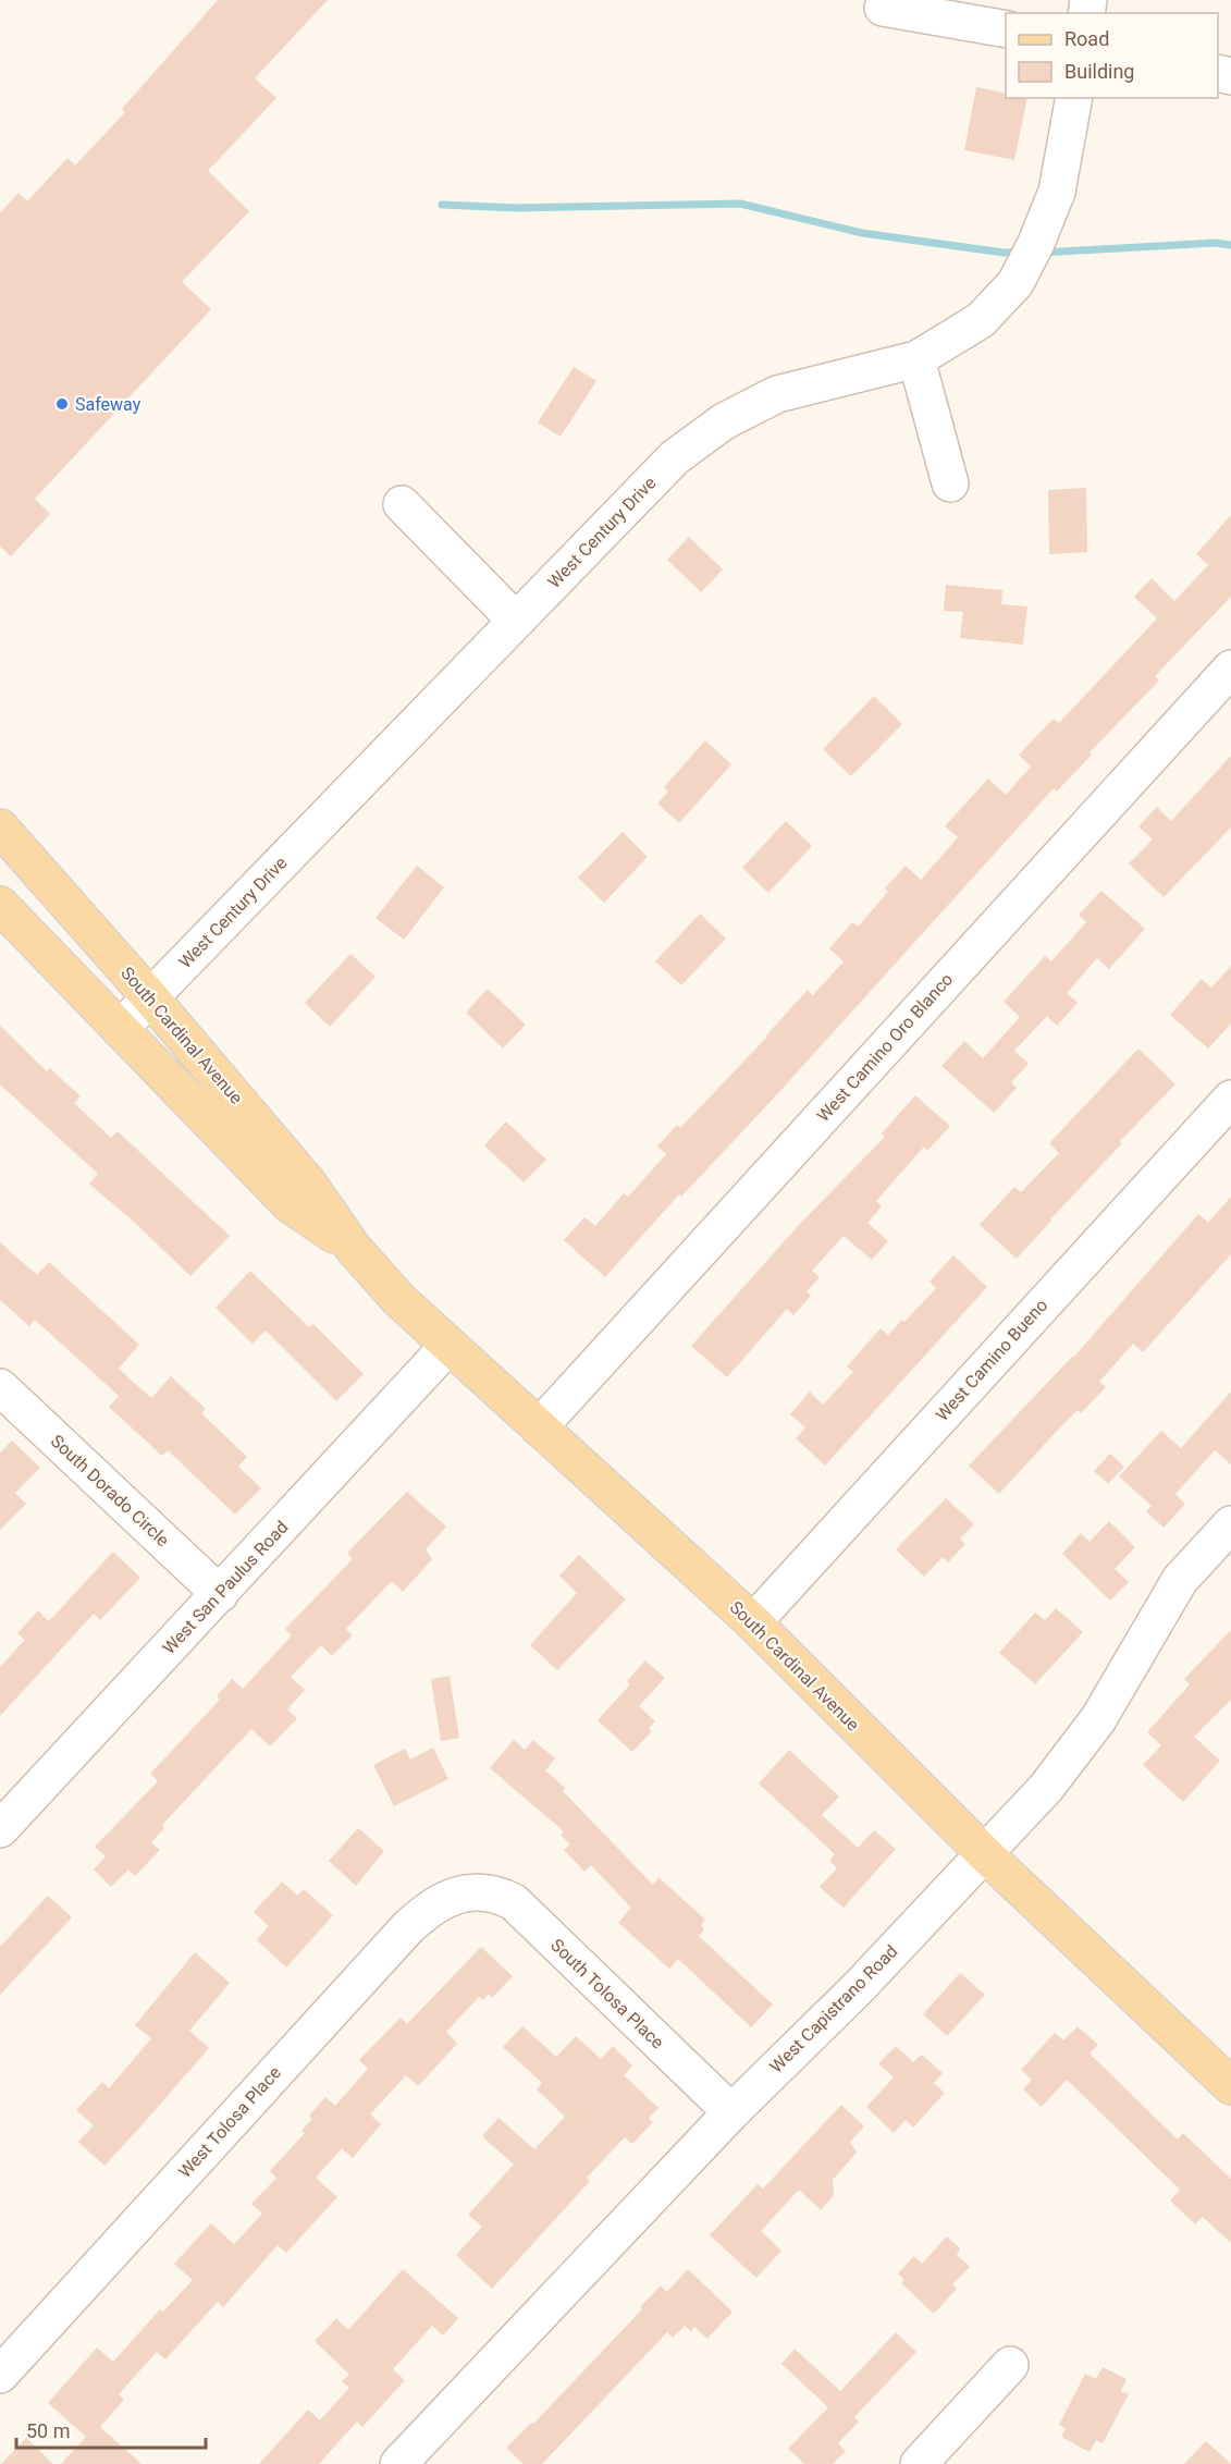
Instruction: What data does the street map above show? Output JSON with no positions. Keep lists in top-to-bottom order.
{
  "streets": {
    "main road": ["South Cardinal Avenue"],
    "street": [
      "West Century Drive",
      "West Camino Oro Blanco",
      "West Camino Bueno",
      "South Dorado Circle",
      "West San Paulus Road",
      "South Tolosa Place",
      "West Capistrano Road",
      "West Tolosa Place"
    ]
  },
  "crossings": [
    ["West Century Drive", "South Cardinal Avenue"],
    ["South Cardinal Avenue", "West Camino Oro Blanco"],
    ["South Cardinal Avenue", "West Camino Bueno"],
    ["South Cardinal Avenue", "West San Paulus Road"],
    ["South Cardinal Avenue", "West Capistrano Road"],
    ["South Dorado Circle", "West San Paulus Road"],
    ["South Tolosa Place", "West Capistrano Road"],
    ["South Tolosa Place", "West Tolosa Place"]
  ],
  "places": ["Safeway"],
  "legend": ["Road", "Building"],
  "scale_bar": "50 m"
}
